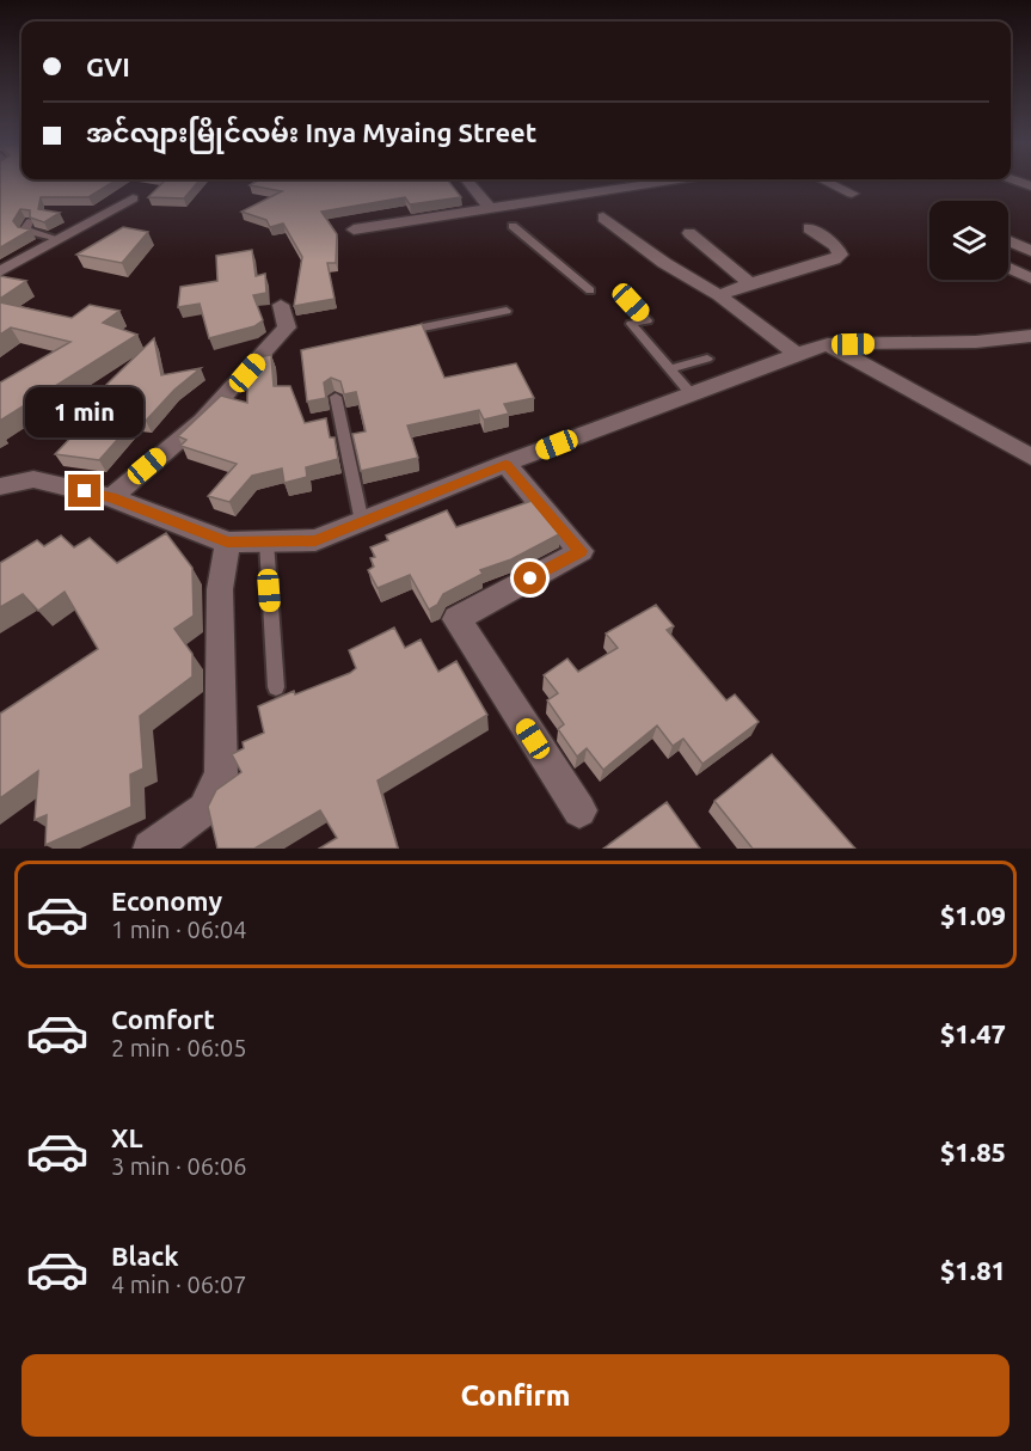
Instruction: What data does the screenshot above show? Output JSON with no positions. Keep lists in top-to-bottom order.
{
  "page": {
    "banner": ["GVI", "အင်လျားမြိုင်လမ်း Inya Myaing Street"],
    "bubble": "1 min",
    "list": [
      {
        "name": "Economy",
        "note": "1 min · 06:04",
        "value": "$1.09"
      },
      {
        "name": "Comfort",
        "note": "2 min · 06:05",
        "value": "$1.47"
      },
      {
        "name": "XL",
        "note": "3 min · 06:06",
        "value": "$1.85"
      },
      {
        "name": "Black",
        "note": "4 min · 06:07",
        "value": "$1.81"
      }
    ],
    "buttons": "Confirm"
  }
}
